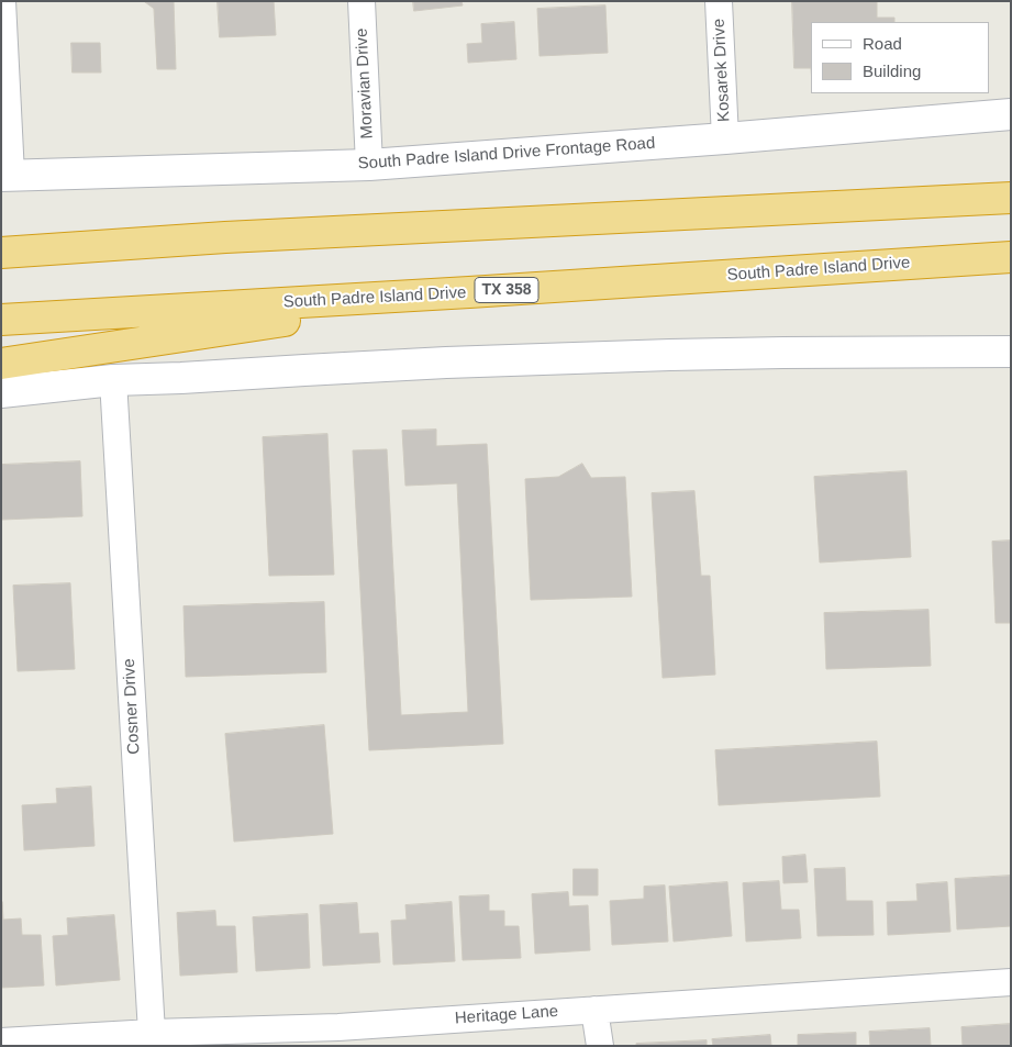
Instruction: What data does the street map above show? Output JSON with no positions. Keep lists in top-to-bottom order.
{
  "streets": {
    "highway": ["South Padre Island Drive", "TX 358"],
    "main road": ["South Padre Island Drive Frontage Road"],
    "street": [
      "Kosarek Drive",
      "Moravian Drive",
      "Cosner Drive",
      "Heritage Lane"
    ]
  },
  "crossings": [
    ["Kosarek Drive", "South Padre Island Drive Frontage Road"],
    ["Moravian Drive", "South Padre Island Drive Frontage Road"],
    ["Cosner Drive", "Heritage Lane"]
  ],
  "legend": ["Road", "Building"]
}
